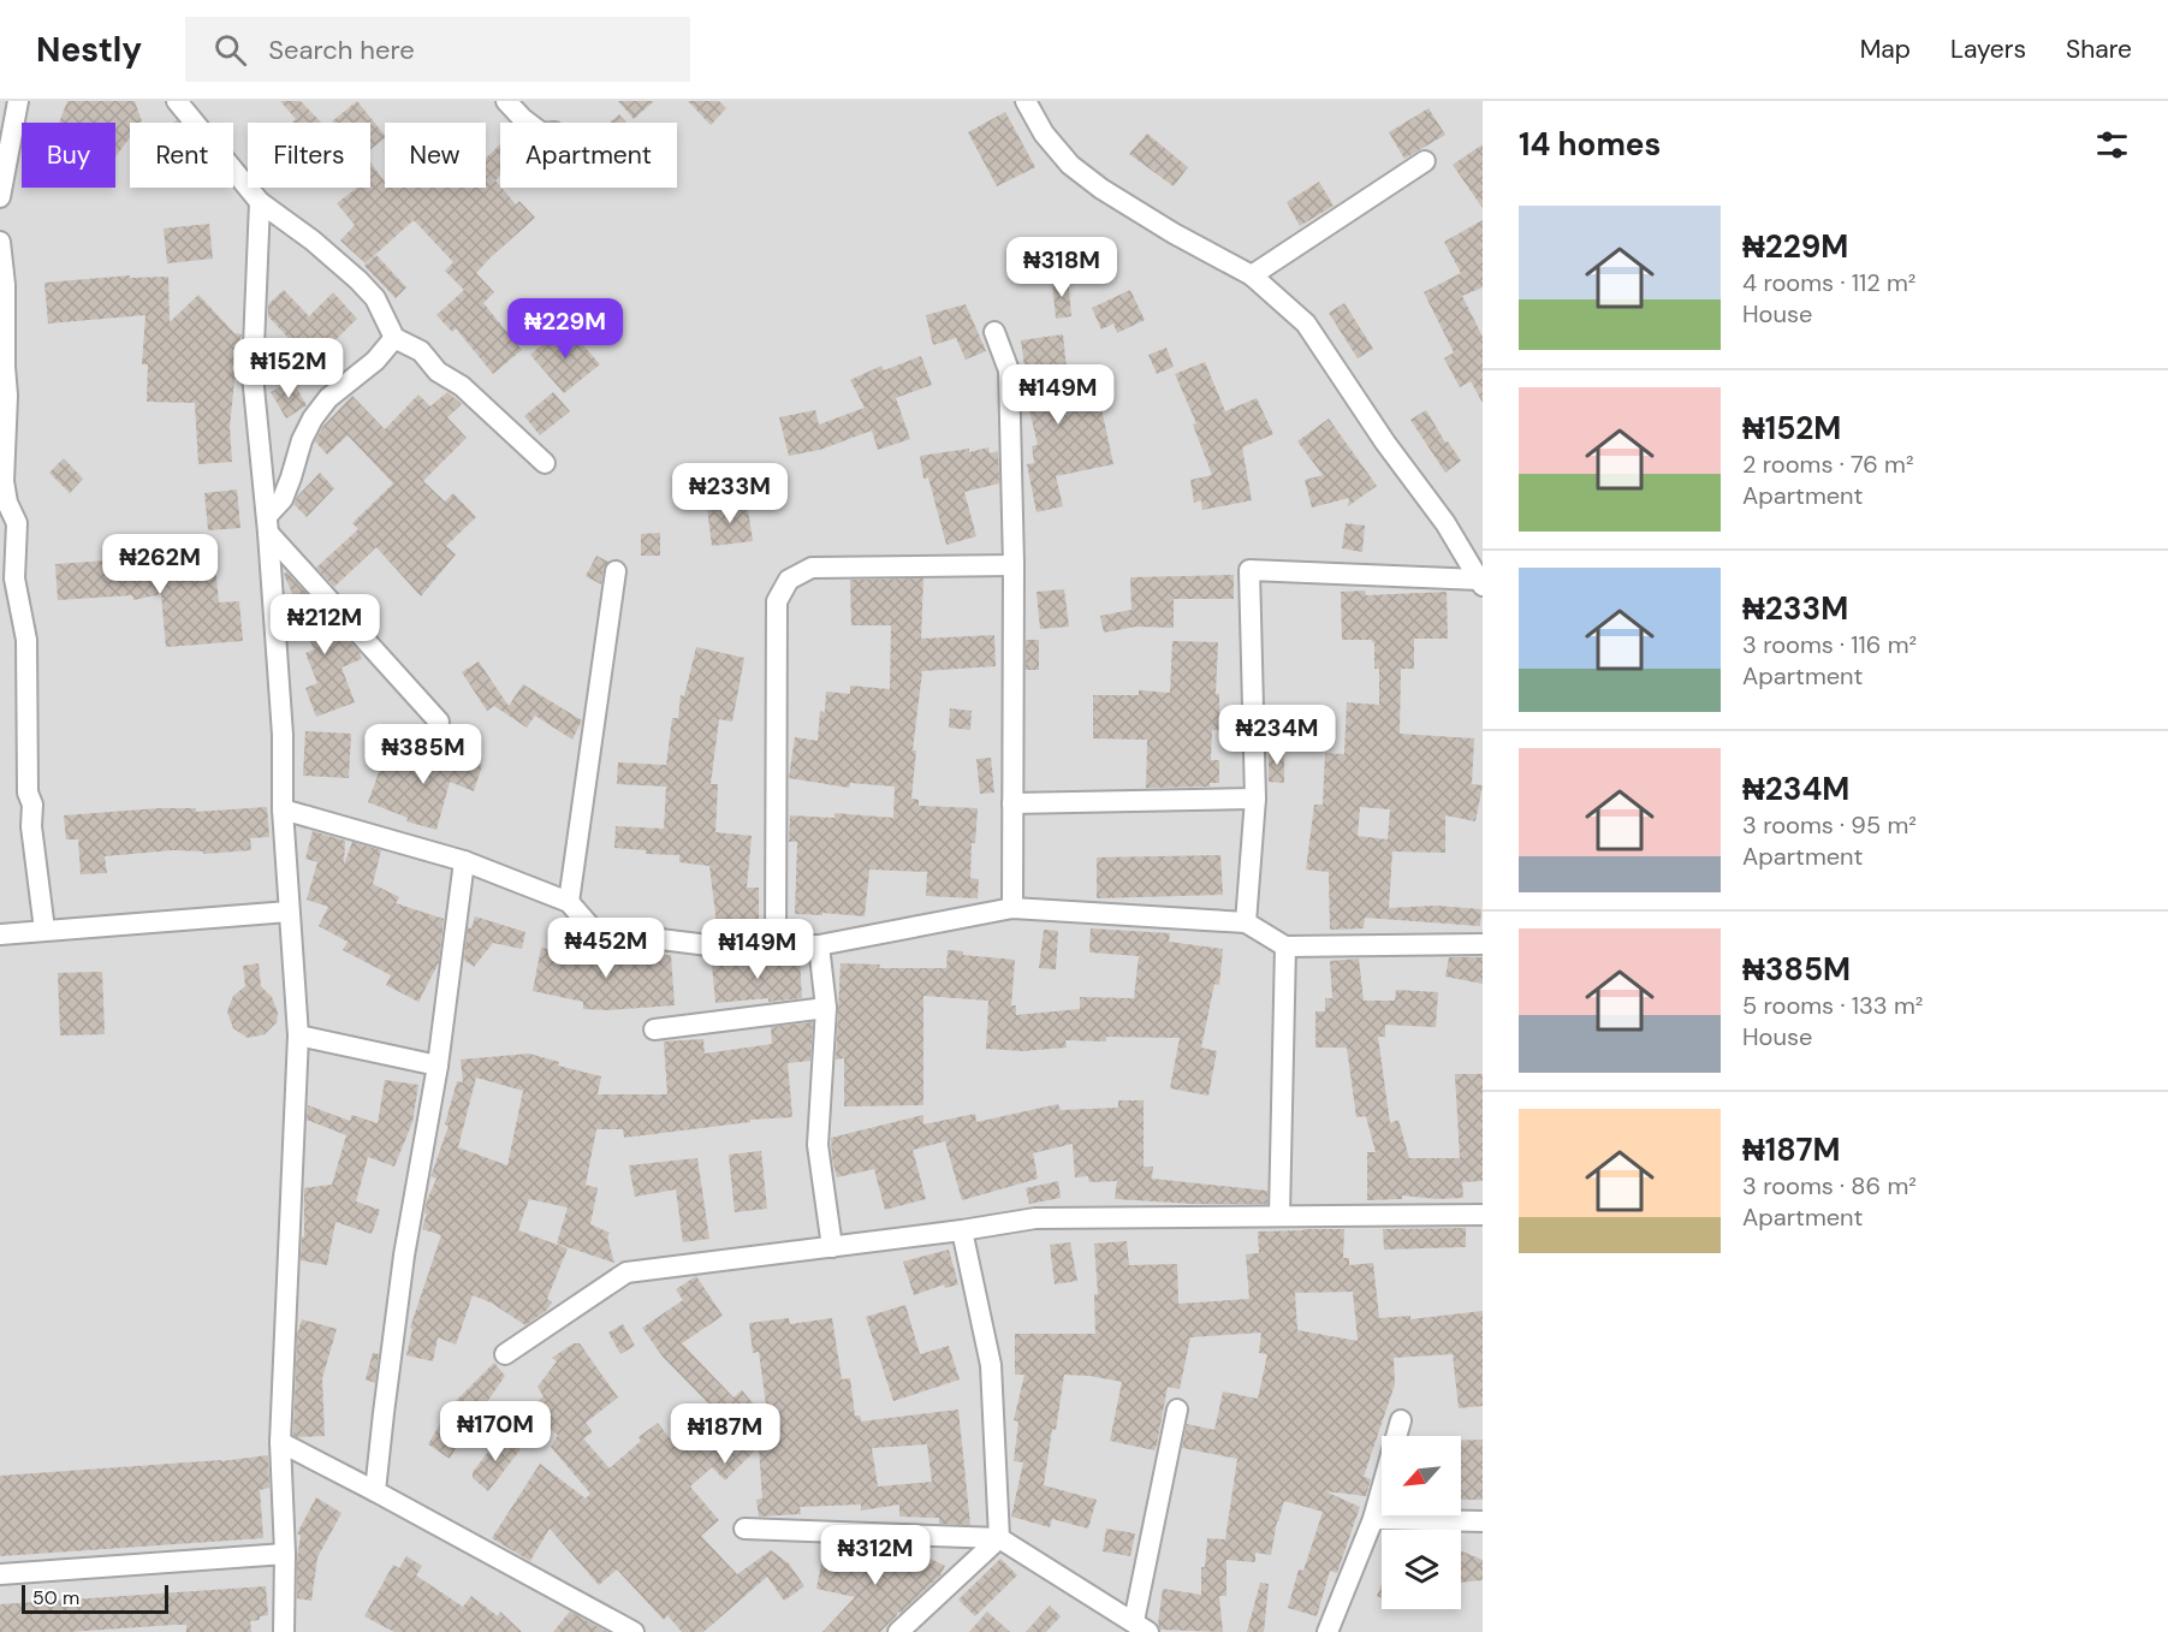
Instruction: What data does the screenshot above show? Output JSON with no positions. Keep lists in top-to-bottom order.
{
  "scale_bar": "50 m",
  "north": "bottom left",
  "page": {
    "header": "Nestly",
    "search": "Search here",
    "nav": ["Map", "Layers", "Share"],
    "heading": "14 homes",
    "chip": [
      "Buy",
      "Rent",
      "Filters",
      "New",
      "Apartment"
    ],
    "list": [
      {
        "name": "₦229M",
        "note": "4 rooms · 112 m² · House"
      },
      {
        "name": "₦152M",
        "note": "2 rooms · 76 m² · Apartment"
      },
      {
        "name": "₦233M",
        "note": "3 rooms · 116 m² · Apartment"
      },
      {
        "name": "₦234M",
        "note": "3 rooms · 95 m² · Apartment"
      },
      {
        "name": "₦385M",
        "note": "5 rooms · 133 m² · House"
      },
      {
        "name": "₦187M",
        "note": "3 rooms · 86 m² · Apartment"
      }
    ],
    "price": [
      "₦318M",
      "₦229M",
      "₦152M",
      "₦149M",
      "₦233M",
      "₦262M",
      "₦212M",
      "₦234M",
      "₦385M",
      "₦452M",
      "₦149M",
      "₦170M",
      "₦187M",
      "₦312M"
    ],
    "scale": "50 m"
  }
}
